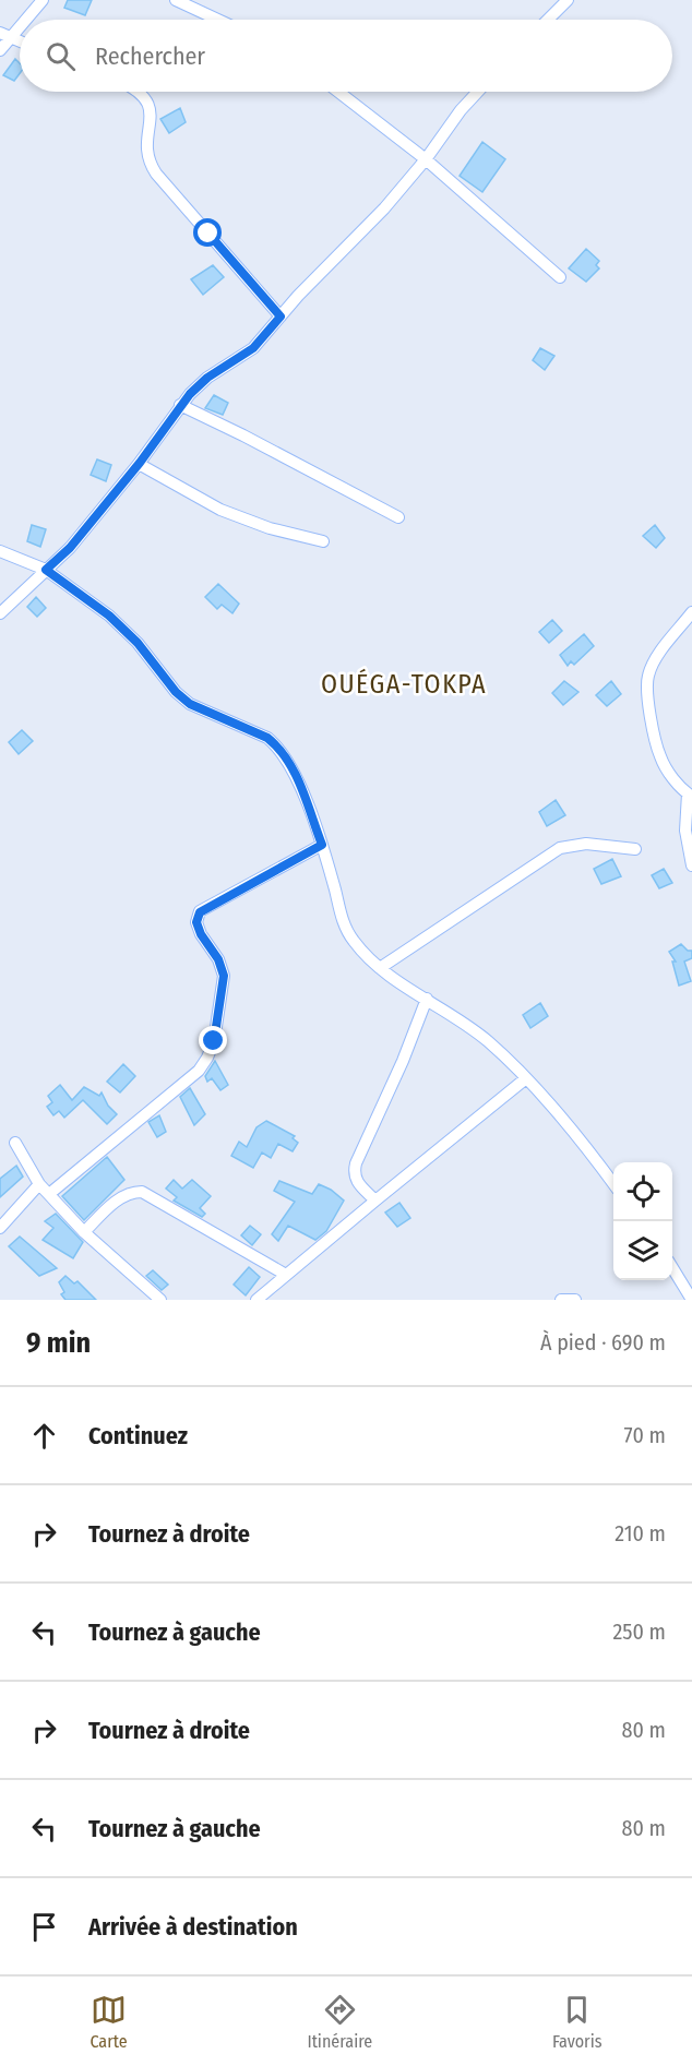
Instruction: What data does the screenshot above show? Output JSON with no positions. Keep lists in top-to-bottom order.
{
  "districts": ["OUÉGA-TOKPA"],
  "page": {
    "search": "Rechercher",
    "heading": ["9 min", "À pied · 690 m"],
    "list": [
      ["Continuez", "70 m"],
      ["Tournez à droite", "210 m"],
      ["Tournez à gauche", "250 m"],
      ["Tournez à droite", "80 m"],
      ["Tournez à gauche", "80 m"],
      "Arrivée à destination"
    ],
    "nav": ["Carte", "Itinéraire", "Favoris"]
  }
}
